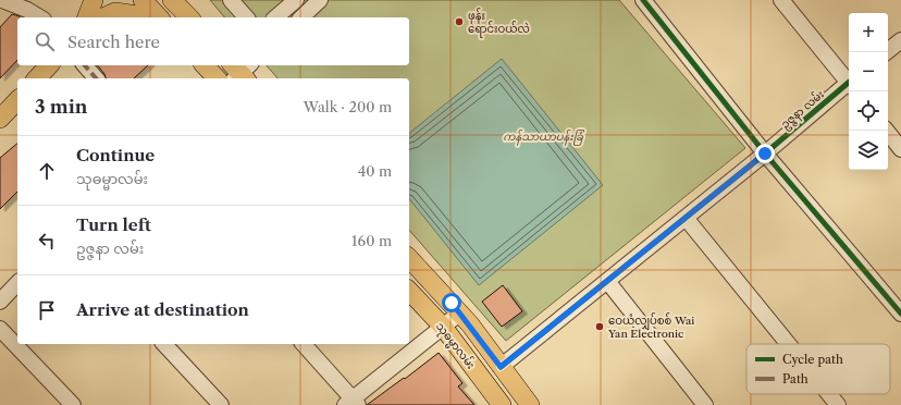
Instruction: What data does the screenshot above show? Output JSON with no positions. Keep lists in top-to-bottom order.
{
  "streets": {
    "main road": ["သုဓမ္မာလမ်း"],
    "street": ["ဥဇ္ဇနာ လမ်း"]
  },
  "crossings": [
    ["ဥဇ္ဇနာ လမ်း", "သုဓမ္မာလမ်း"]
  ],
  "parks": ["ကန်သာယာပန်းခြံ"],
  "places": ["ဖုန်း ရောင်းဝယ်လဲ", "ဝေယံလျှပ်စစ် Wai Yan Electronic"],
  "legend": ["Cycle path", "Path"],
  "page": {
    "map_buttons": ["+", "−"],
    "search": "Search here",
    "heading": ["3 min", "Walk · 200 m"],
    "list": [
      ["Continue", "သုဓမ္မာလမ်း", "40 m"],
      ["Turn left", "ဥဇ္ဇနာ လမ်း", "160 m"],
      "Arrive at destination"
    ]
  }
}
